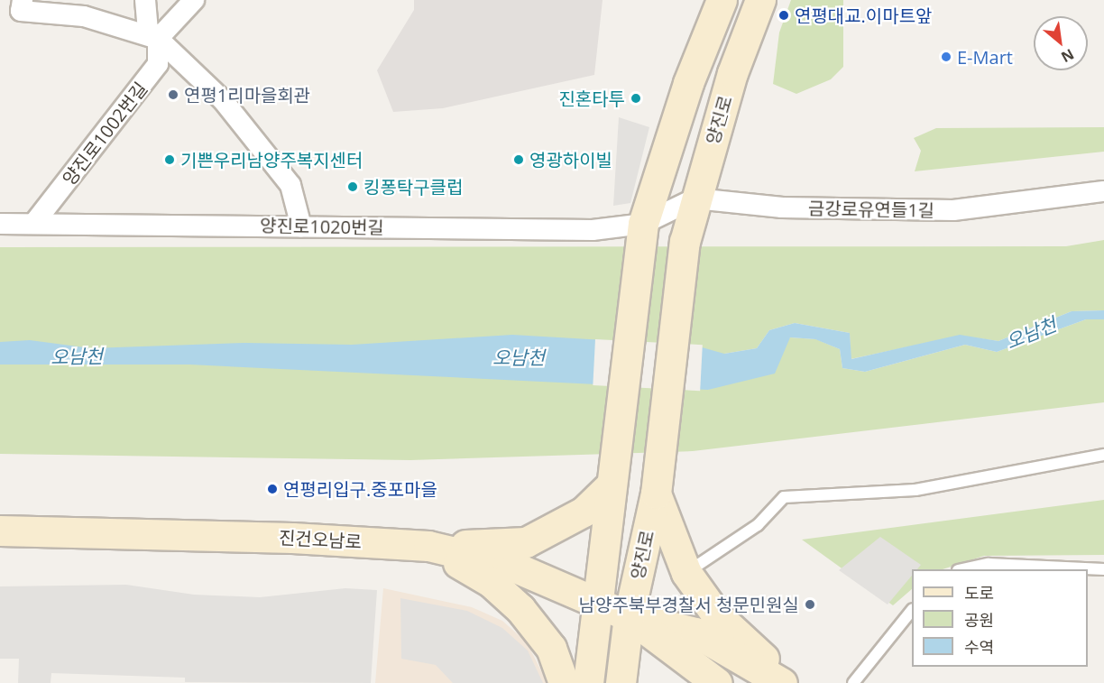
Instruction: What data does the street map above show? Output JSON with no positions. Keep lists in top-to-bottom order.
{
  "streets": {
    "main road": ["양진로", "진건오남로"],
    "street": ["양진로1002번길", "금강로유연들1길", "양진로1020번길"]
  },
  "crossings": [
    ["양진로", "금강로유연들1길"],
    ["양진로", "양진로1020번길"],
    ["양진로", "진건오남로"],
    ["양진로1002번길", "양진로1020번길"]
  ],
  "water": ["오남천"],
  "places": [
    "연평대교.이마트앞",
    "E-Mart",
    "연평1리마을회관",
    "진혼타투",
    "기쁜우리남양주복지센터",
    "영광하이빌",
    "킹퐁탁구클럽",
    "연평리입구.중포마을",
    "남양주북부경찰서 청문민원실"
  ],
  "legend": ["도로", "공원", "수역"],
  "north": "bottom right"
}
